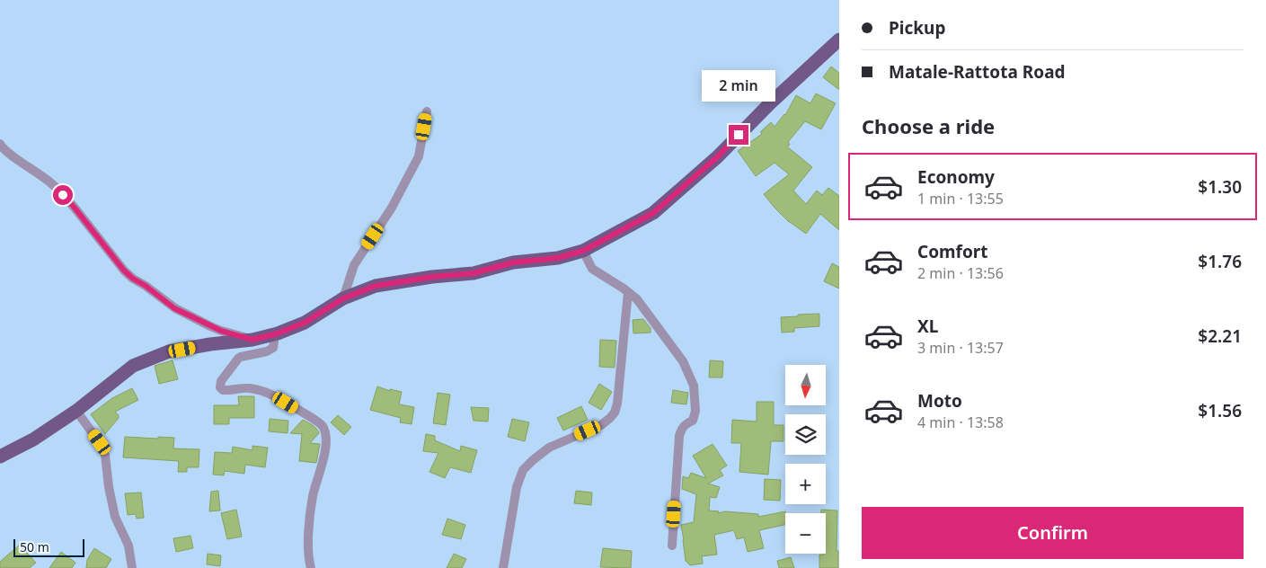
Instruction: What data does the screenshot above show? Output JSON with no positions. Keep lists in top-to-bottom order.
{
  "scale_bar": "50 m",
  "north": "bottom",
  "page": {
    "banner": ["Pickup", "Matale-Rattota Road"],
    "bubble": "2 min",
    "heading": "Choose a ride",
    "list": [
      {
        "name": "Economy",
        "note": "1 min · 13:55",
        "value": "$1.30"
      },
      {
        "name": "Comfort",
        "note": "2 min · 13:56",
        "value": "$1.76"
      },
      {
        "name": "XL",
        "note": "3 min · 13:57",
        "value": "$2.21"
      },
      {
        "name": "Moto",
        "note": "4 min · 13:58",
        "value": "$1.56"
      }
    ],
    "map_buttons": ["+", "−"],
    "buttons": "Confirm",
    "scale": "50 m"
  }
}
